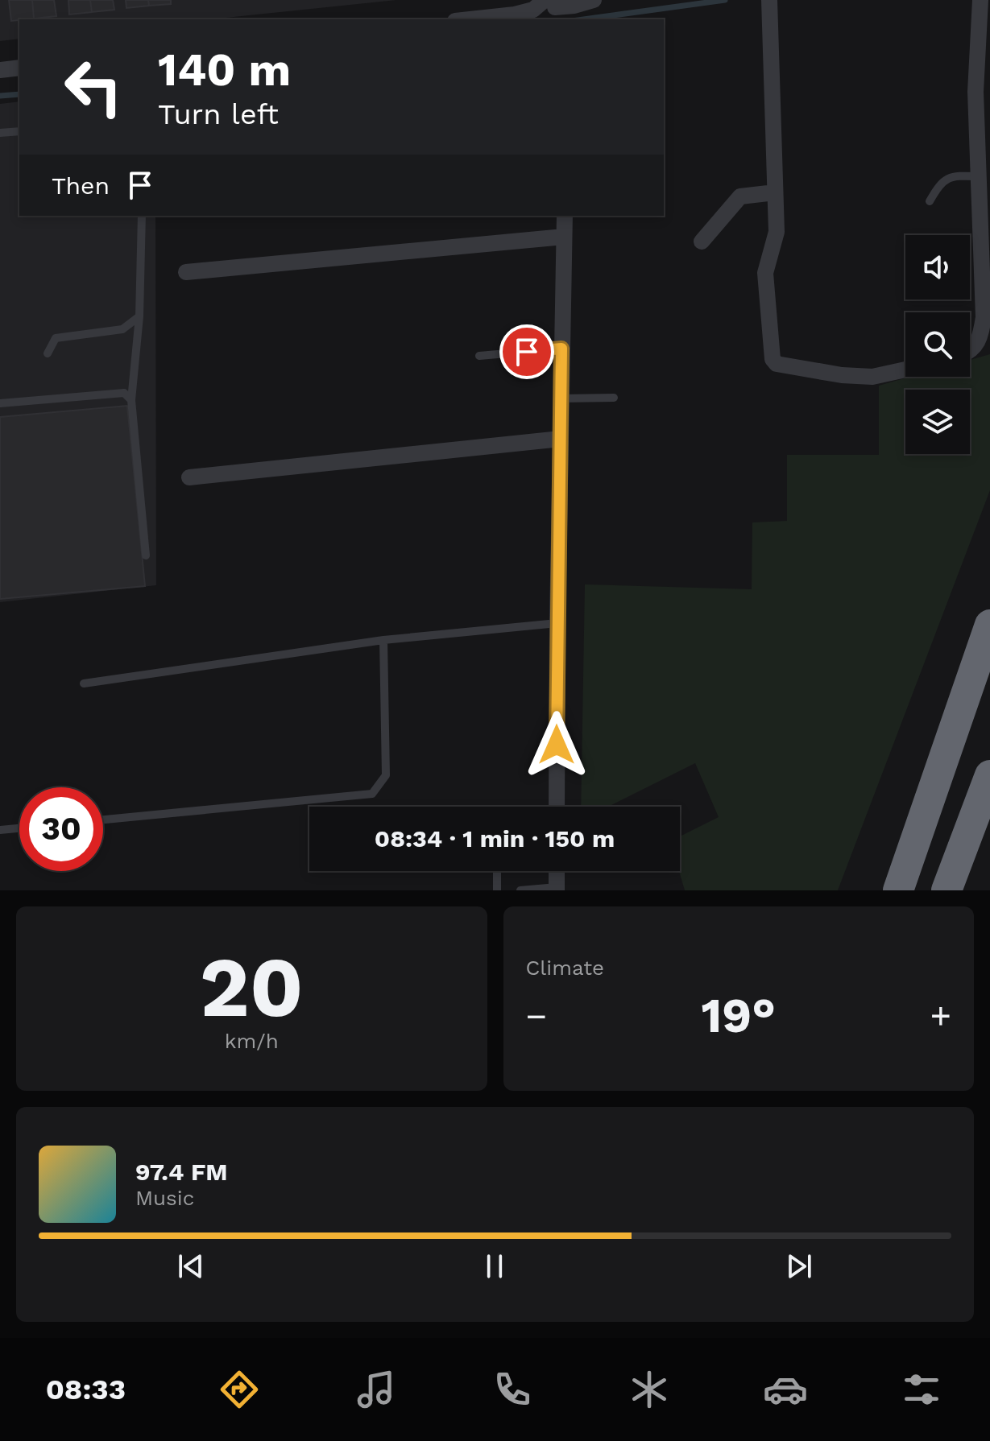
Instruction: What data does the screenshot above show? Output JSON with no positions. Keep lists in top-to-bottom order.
{
  "page": {
    "turn": ["140 m", "Turn left"],
    "then": "Then",
    "limit": "30",
    "trip": "08:34 · 1 min · 150 m",
    "tile": [
      ["20", "km/h"],
      "Climate"
    ],
    "heat": ["−", "19°", "+"],
    "song": ["97.4 FM", "Music"],
    "tabs": "08:33"
  }
}
